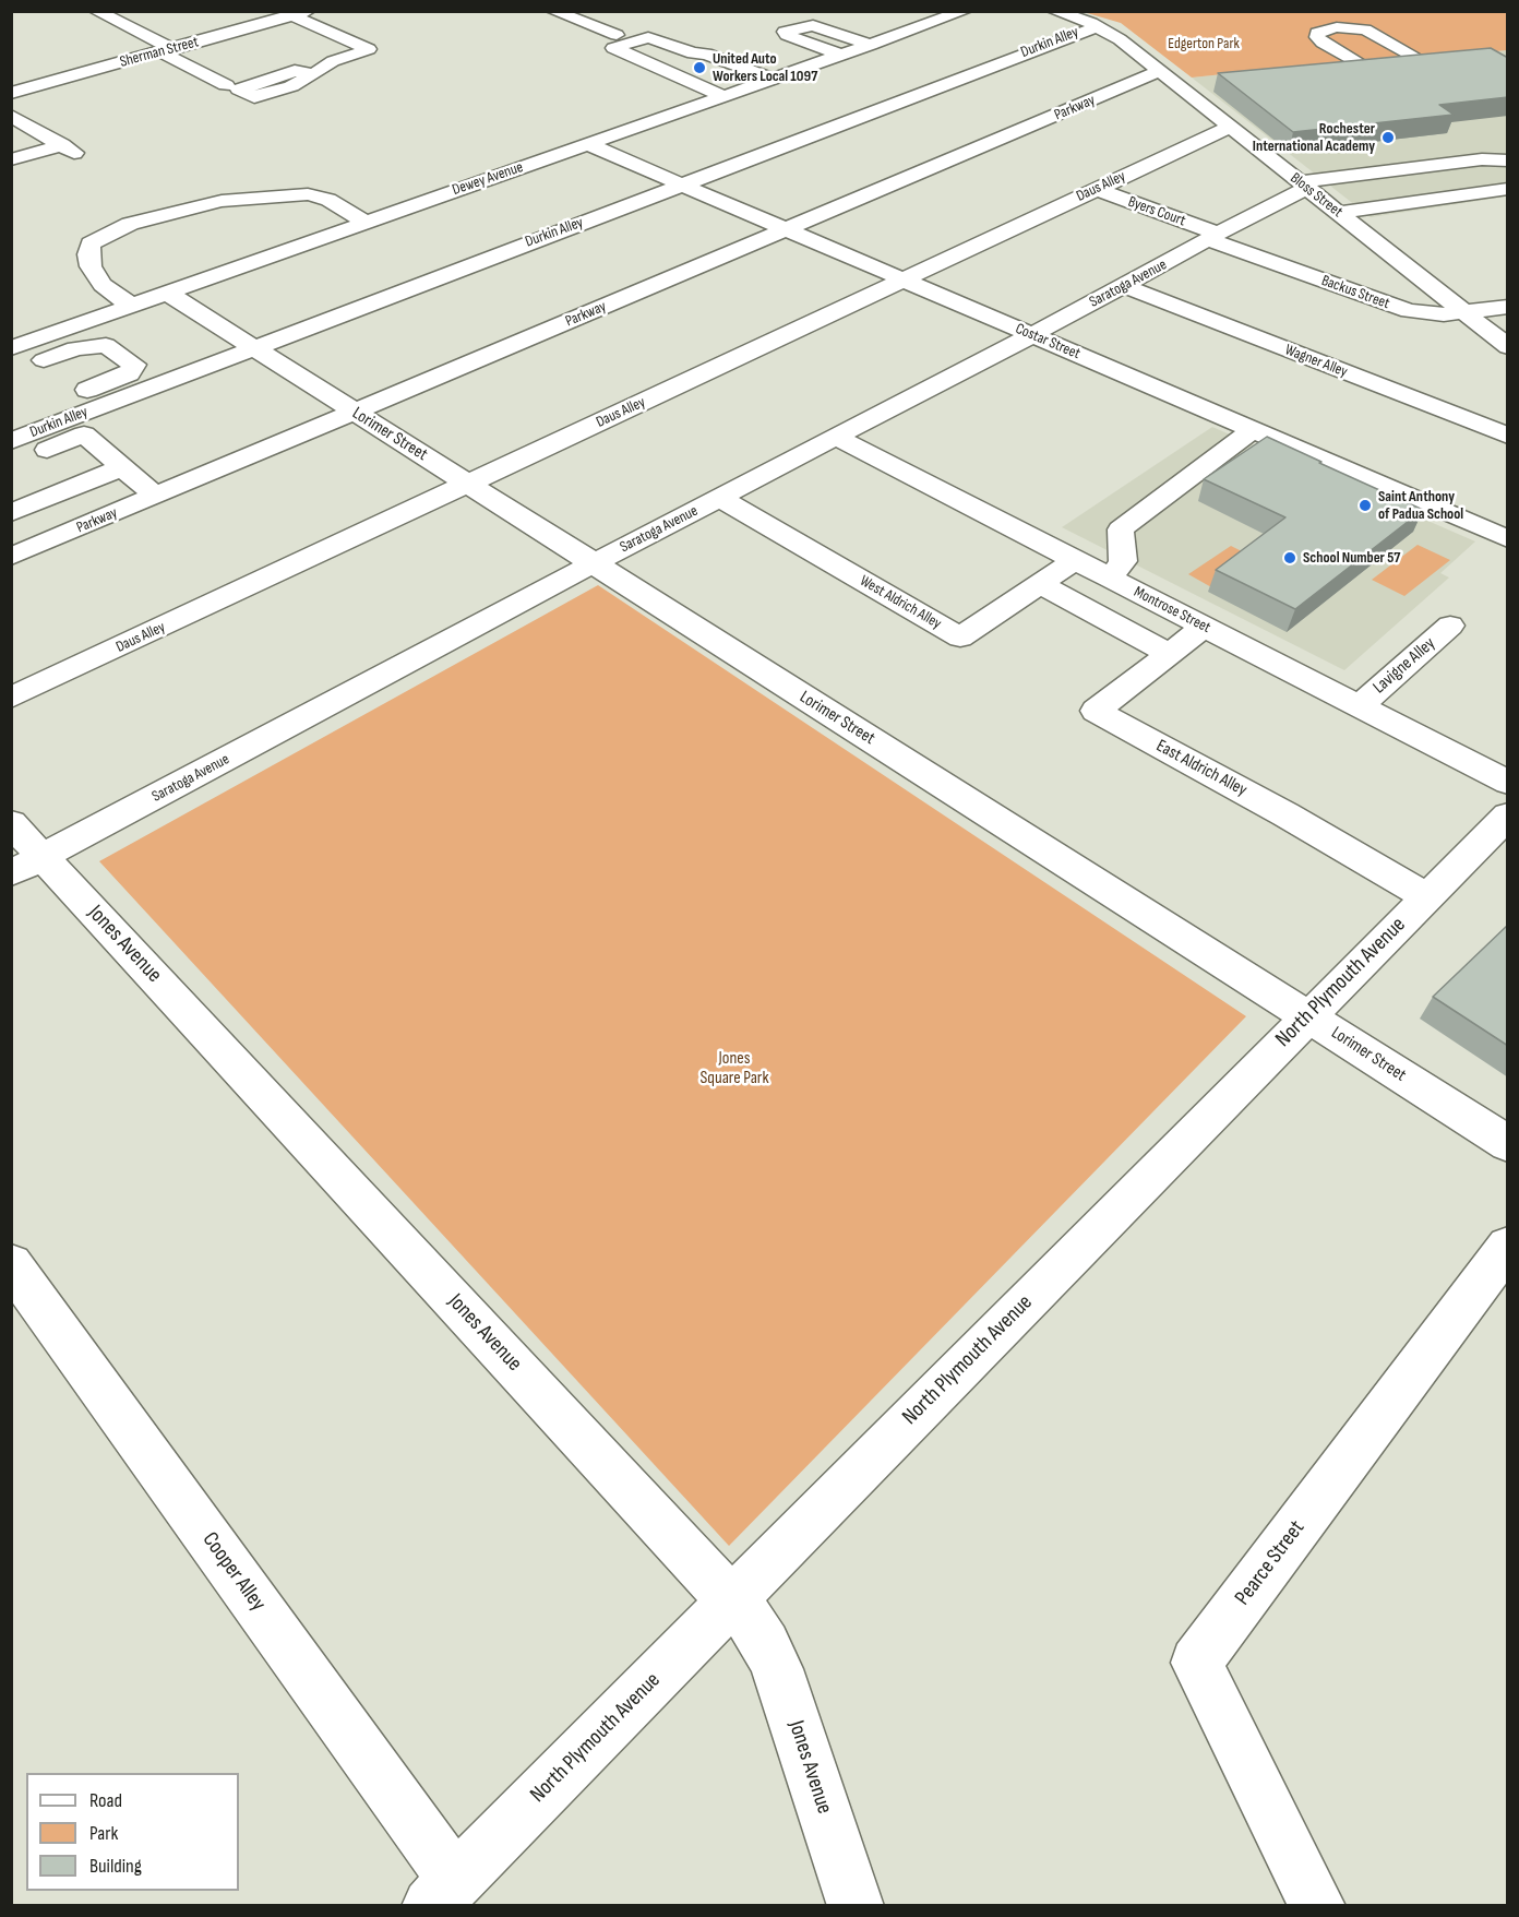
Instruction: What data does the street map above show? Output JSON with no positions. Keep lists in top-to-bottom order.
{
  "streets": {
    "street": [
      "Durkin Alley",
      "Sherman Street",
      "Parkway",
      "Dewey Avenue",
      "Daus Alley",
      "Bloss Street",
      "Byers Court",
      "Saratoga Avenue",
      "Backus Street",
      "Costar Street",
      "Wagner Alley",
      "Lorimer Street",
      "West Aldrich Alley",
      "Montrose Street",
      "Lavigne Alley",
      "East Aldrich Alley",
      "Jones Avenue",
      "North Plymouth Avenue",
      "Pearce Street",
      "Cooper Alley"
    ]
  },
  "crossings": [
    ["Durkin Alley", "Bloss Street"],
    ["Durkin Alley", "Costar Street"],
    ["Durkin Alley", "Lorimer Street"],
    ["Parkway", "Bloss Street"],
    ["Parkway", "Costar Street"],
    ["Parkway", "Lorimer Street"],
    ["Dewey Avenue", "Costar Street"],
    ["Dewey Avenue", "Lorimer Street"],
    ["Daus Alley", "Bloss Street"],
    ["Daus Alley", "Byers Court"],
    ["Daus Alley", "Costar Street"],
    ["Daus Alley", "Lorimer Street"],
    ["Bloss Street", "Saratoga Avenue"],
    ["Bloss Street", "Backus Street"],
    ["Byers Court", "Saratoga Avenue"],
    ["Byers Court", "Backus Street"],
    ["Saratoga Avenue", "Backus Street"],
    ["Saratoga Avenue", "Costar Street"],
    ["Saratoga Avenue", "Wagner Alley"],
    ["Saratoga Avenue", "Lorimer Street"],
    ["Saratoga Avenue", "West Aldrich Alley"],
    ["Saratoga Avenue", "Montrose Street"],
    ["Saratoga Avenue", "Jones Avenue"],
    ["Lorimer Street", "North Plymouth Avenue"],
    ["West Aldrich Alley", "Montrose Street"],
    ["Montrose Street", "Lavigne Alley"],
    ["Montrose Street", "East Aldrich Alley"],
    ["East Aldrich Alley", "North Plymouth Avenue"],
    ["Jones Avenue", "North Plymouth Avenue"],
    ["North Plymouth Avenue", "Cooper Alley"]
  ],
  "parks": ["Edgerton Park", "Jones Square Park"],
  "places": [
    "United Auto Workers Local 1097",
    "Rochester International Academy",
    "Saint Anthony of Padua School",
    "School Number 57"
  ],
  "legend": ["Road", "Park", "Building"]
}
